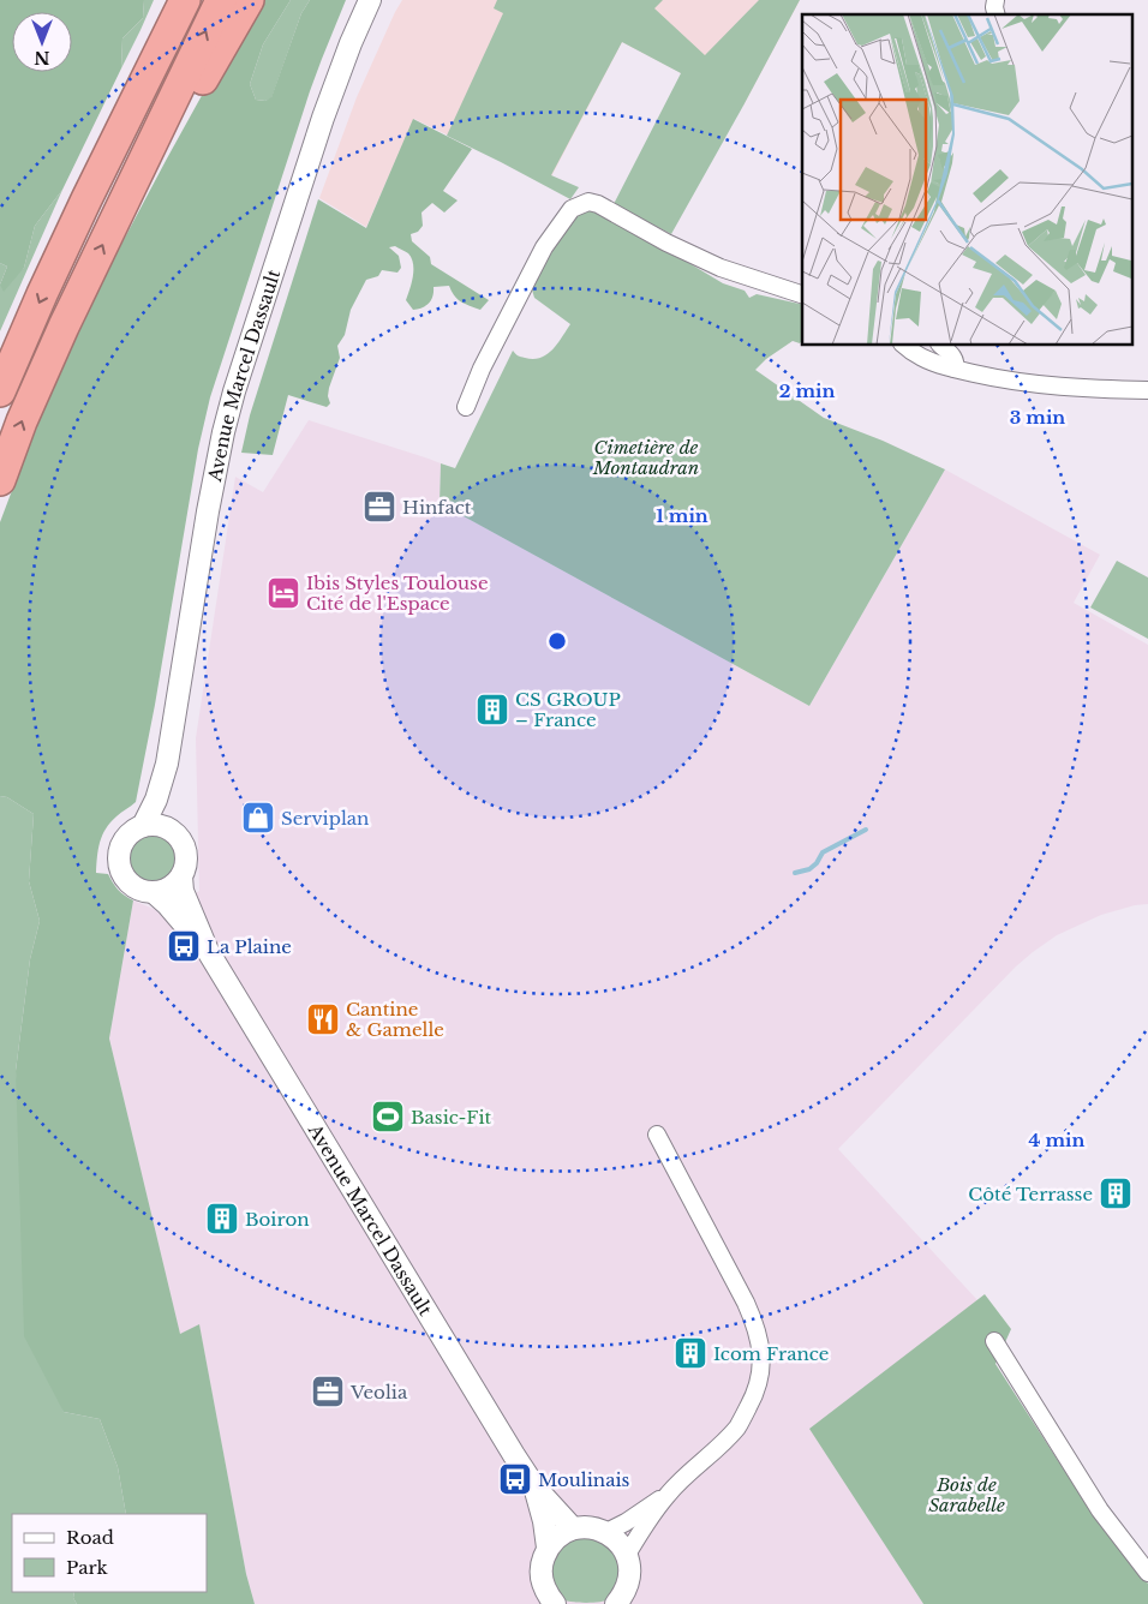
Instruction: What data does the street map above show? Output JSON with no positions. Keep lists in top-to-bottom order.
{
  "streets": {
    "street": ["Avenue Marcel Dassault"]
  },
  "parks": ["Cimetière de Montaudran", "Bois de Sarabelle"],
  "places": {
    "office": ["Hinfact", "Veolia"],
    "hotel": ["Ibis Styles Toulouse Cité de l'Espace"],
    "building": [
      "CS GROUP – France",
      "Côté Terrasse",
      "Boiron",
      "Icom France"
    ],
    "shop": ["Serviplan"],
    "bus stop": ["La Plaine", "Moulinais"],
    "restaurant": ["Cantine & Gamelle"],
    "sports": ["Basic-Fit"]
  },
  "legend": ["Road", "Park"],
  "north": "bottom",
  "rings": [
    "2 min",
    "3 min",
    "1 min",
    "4 min"
  ]
}
